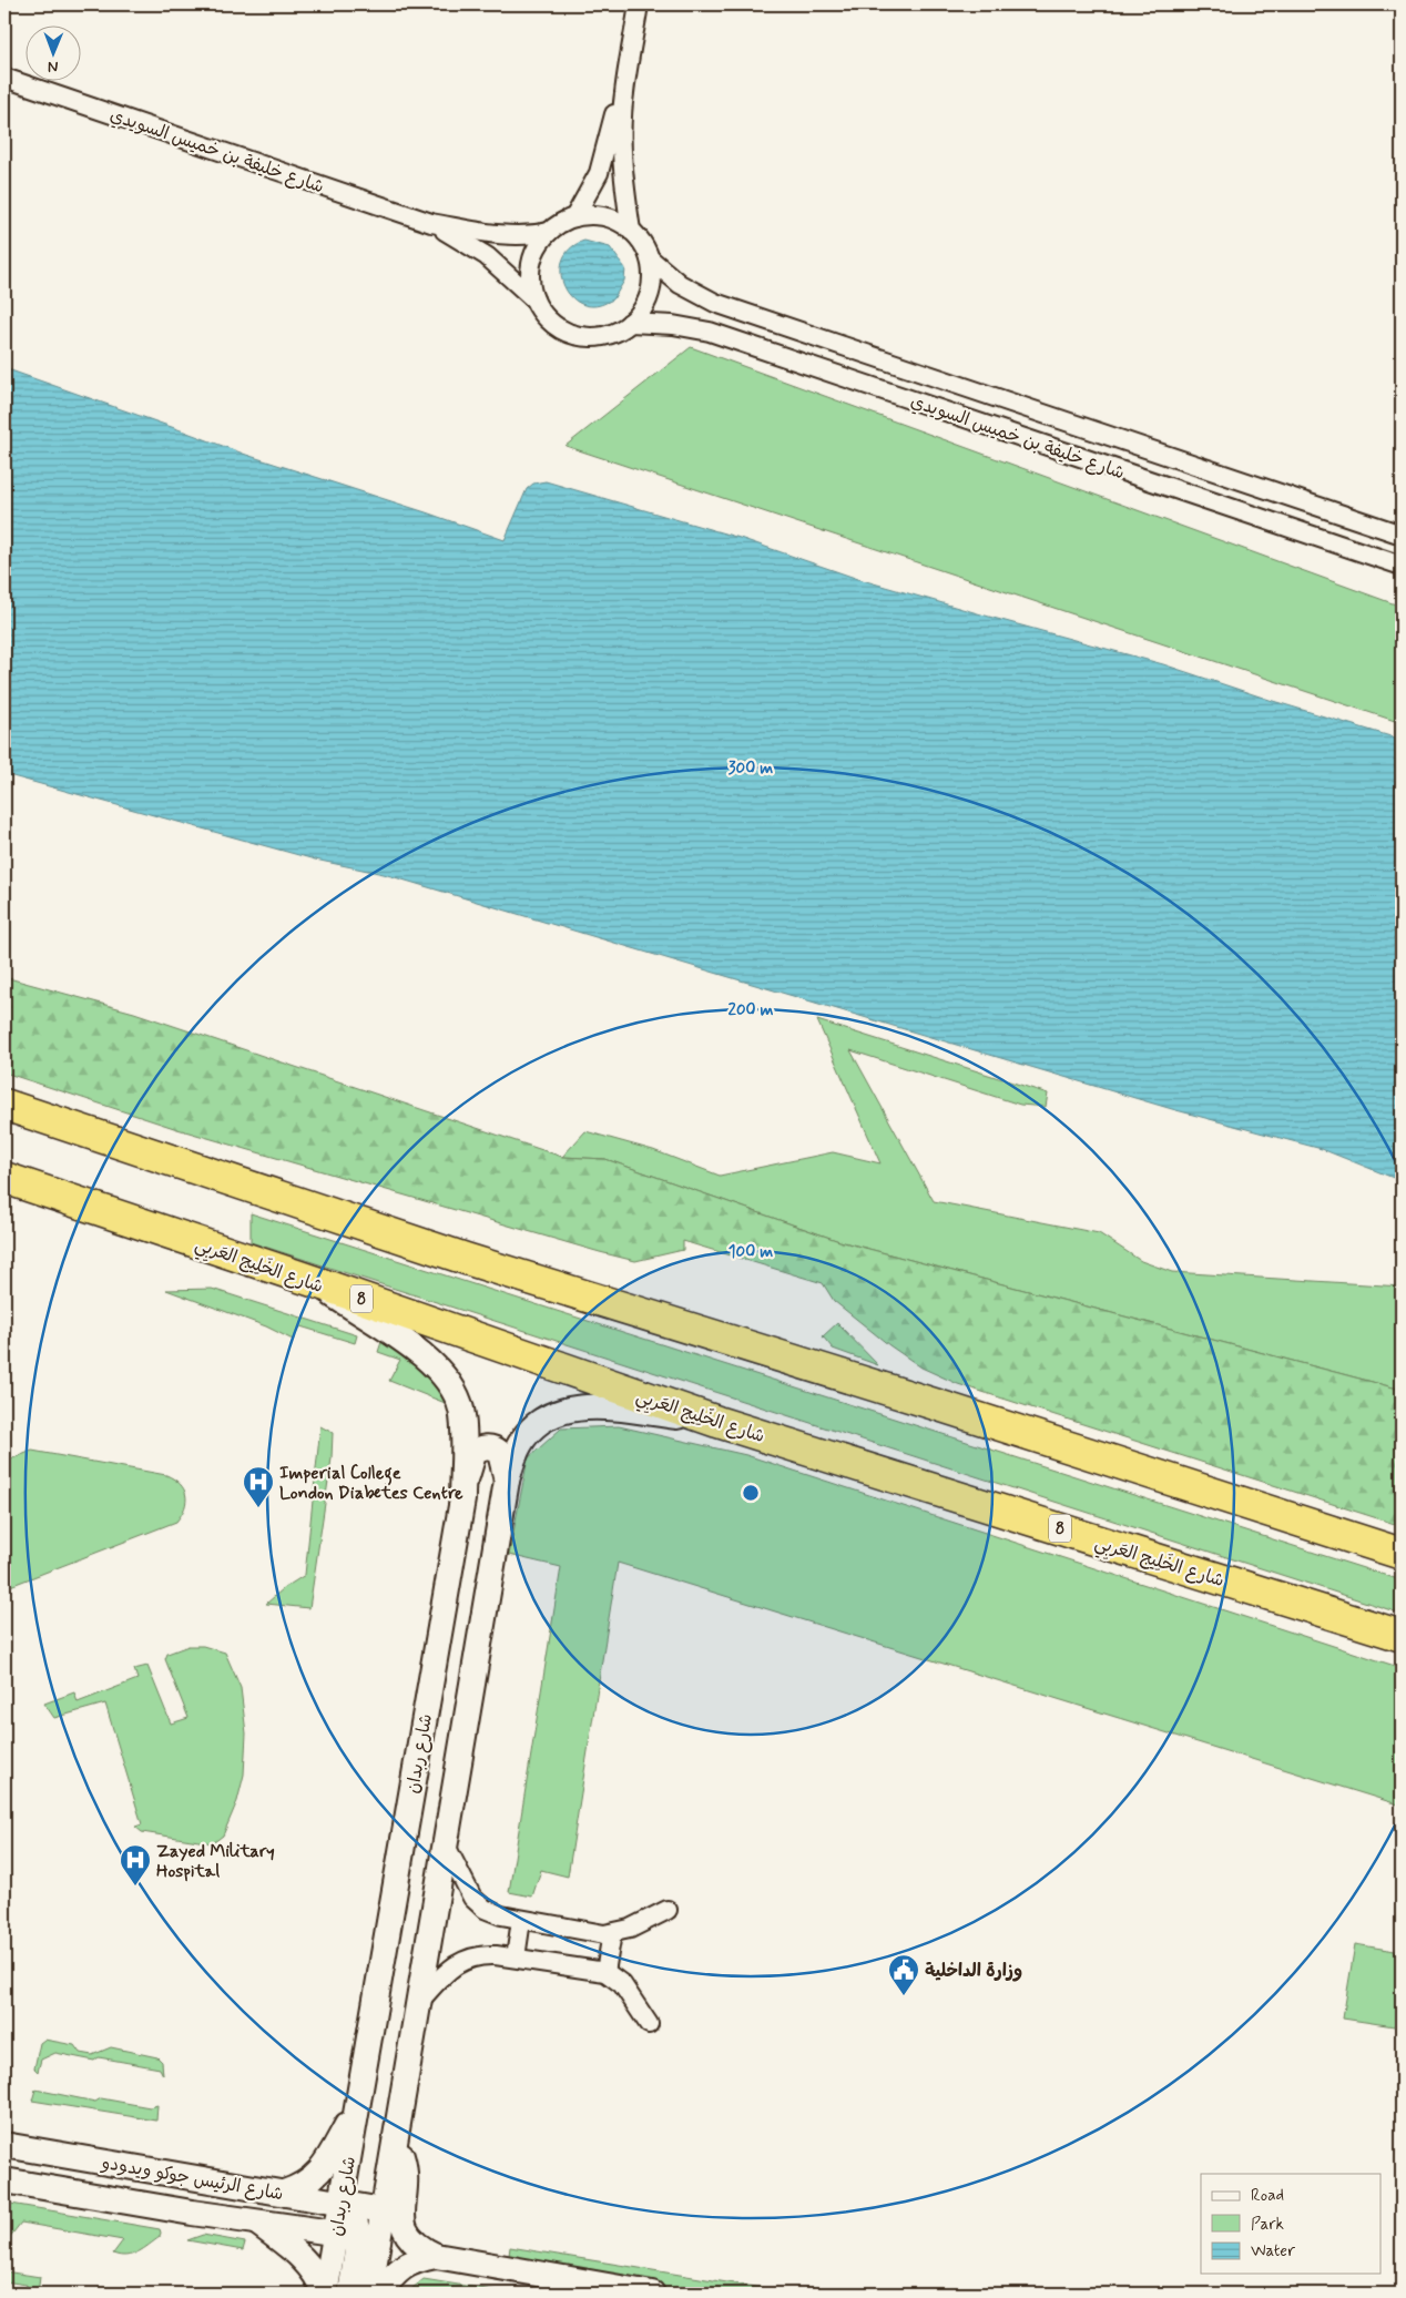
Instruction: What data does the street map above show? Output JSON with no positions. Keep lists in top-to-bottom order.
{
  "streets": {
    "highway": ["شارع الخَلِيج العَربِي", "8"],
    "main road": ["شارع ربدان", "شارع الرئيس جوكو ويدودو"],
    "street": ["شارع خليفة بن خميس السويدي"]
  },
  "crossings": [
    ["شارع الخَلِيج العَربِي", "شارع ربدان"],
    ["شارع ربدان", "شارع الرئيس جوكو ويدودو"]
  ],
  "places": {
    "hospital": ["Imperial College London Diabetes Centre", "Zayed Military Hospital"],
    "public building": ["وزارة الداخلية"]
  },
  "legend": ["Road", "Park", "Water"],
  "north": "bottom",
  "rings": ["300 m", "200 m", "100 m"]
}
